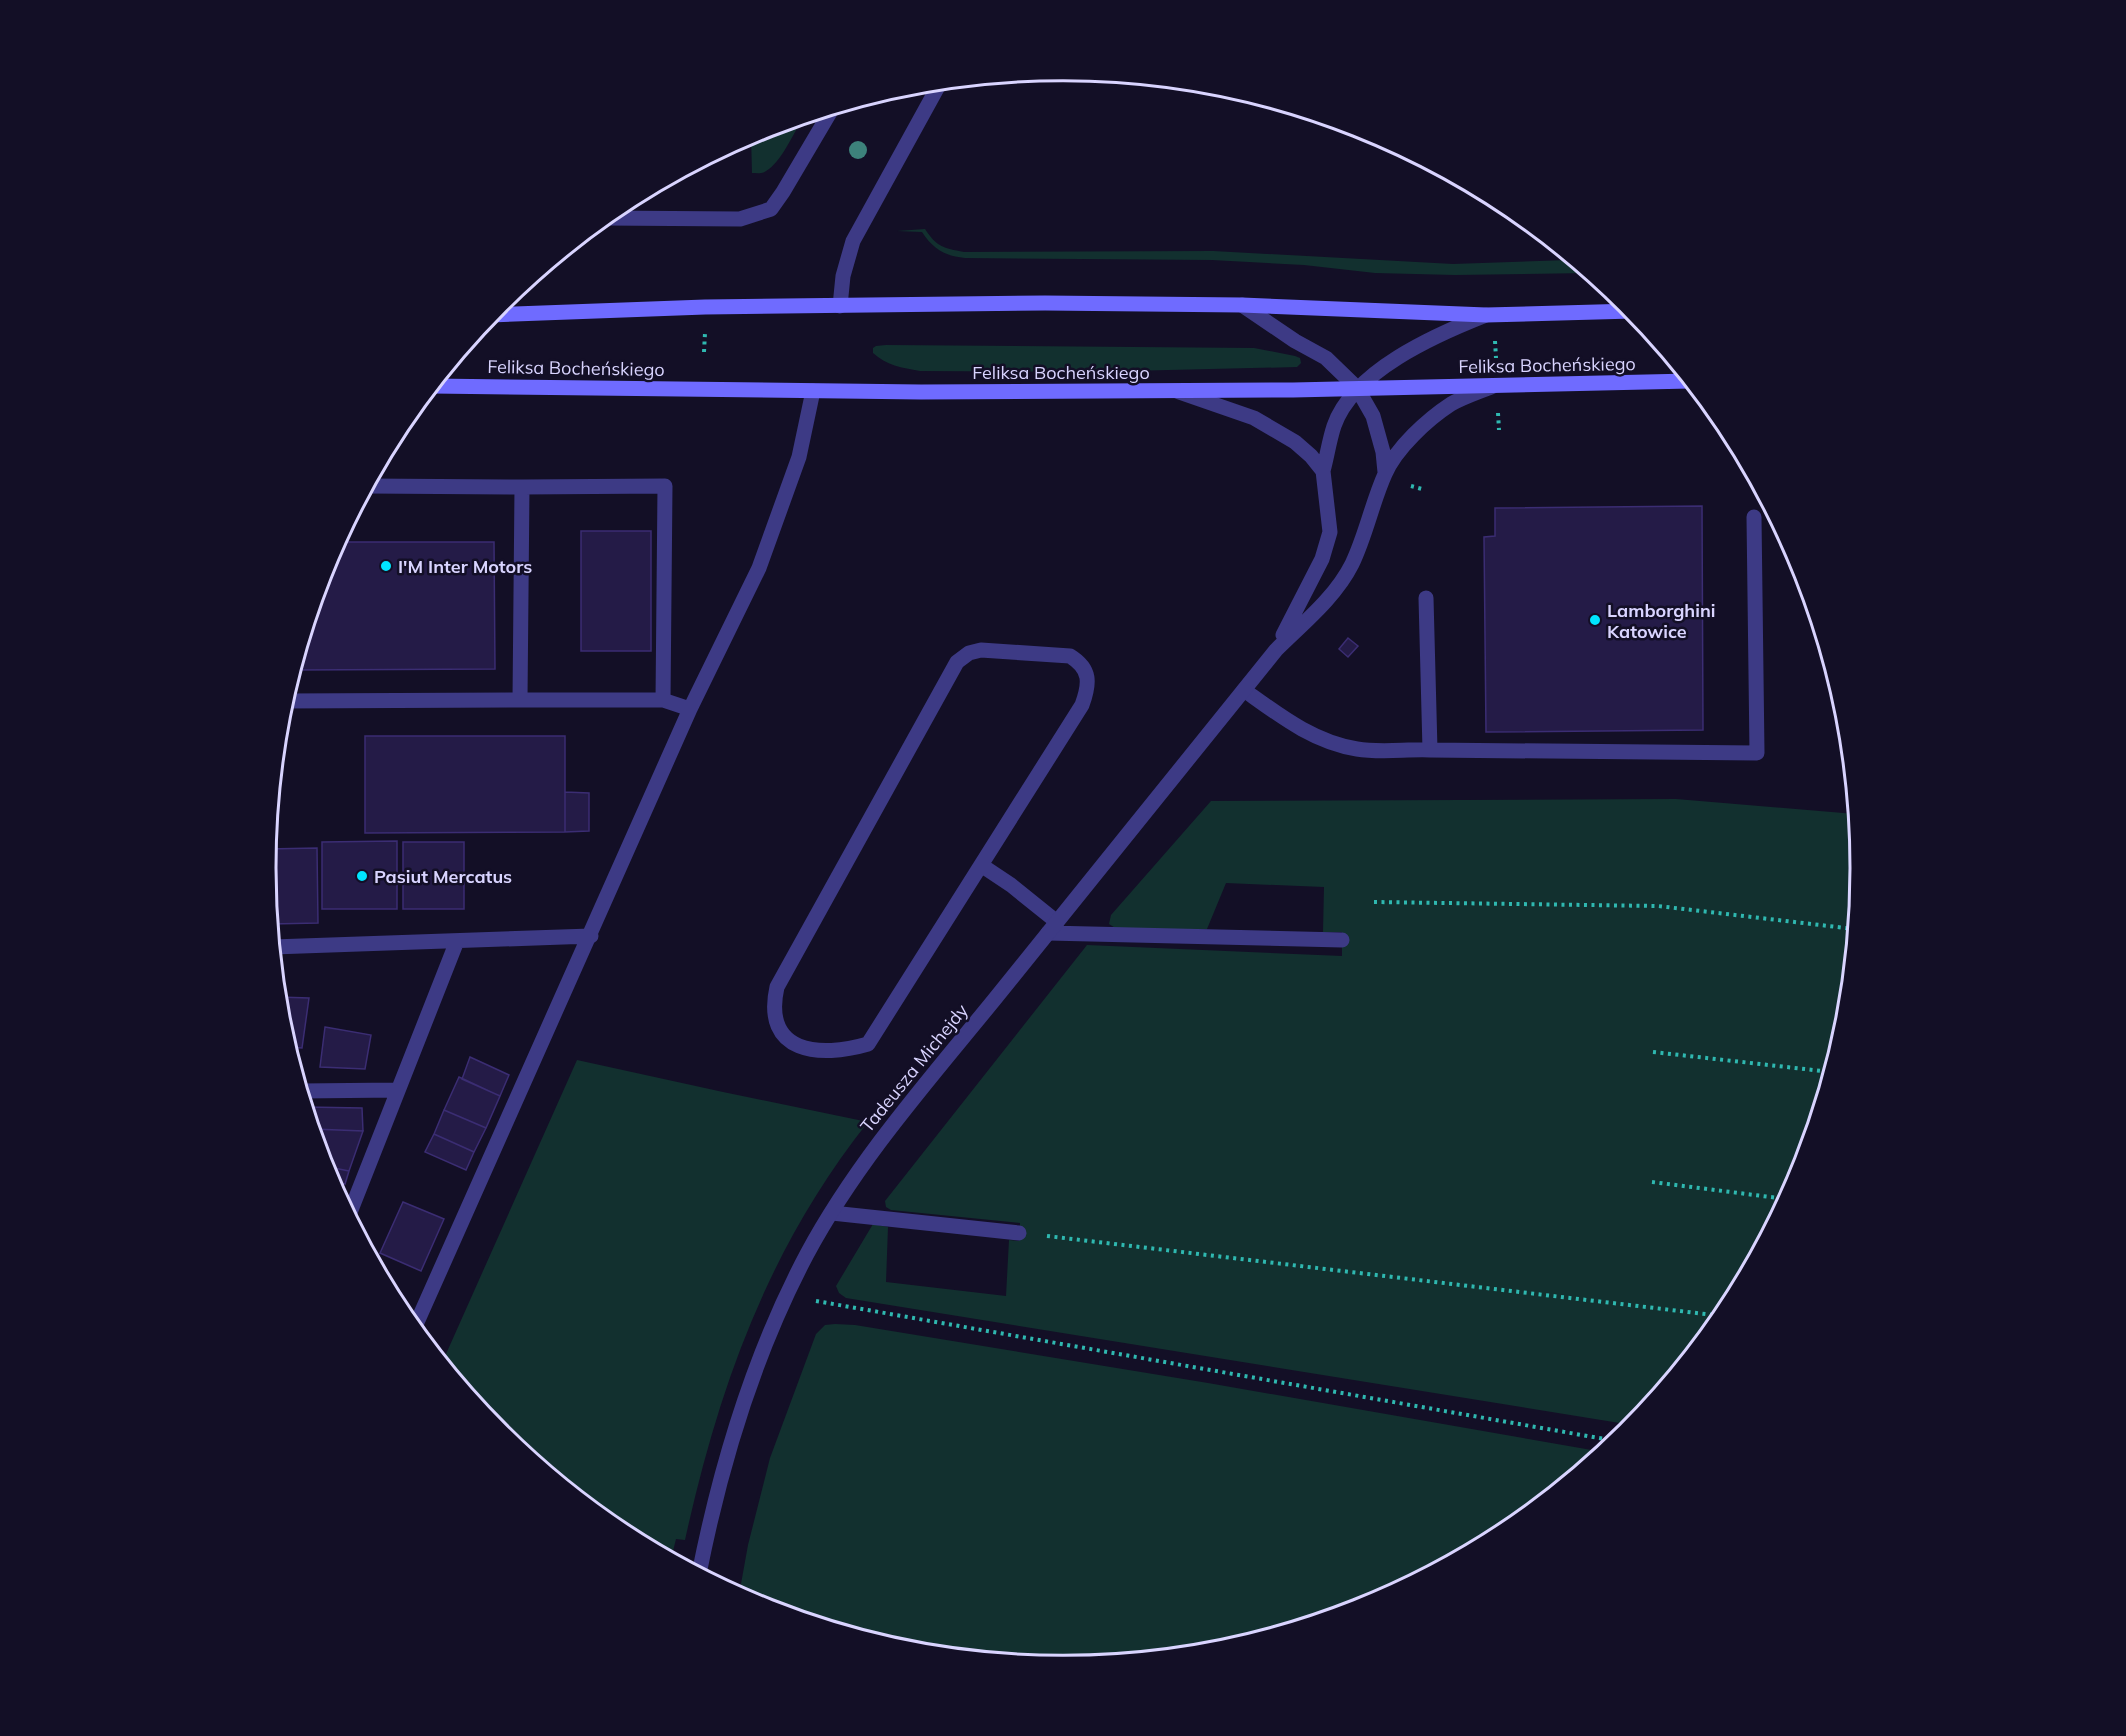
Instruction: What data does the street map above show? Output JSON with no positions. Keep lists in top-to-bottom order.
{
  "streets": {
    "main road": ["Feliksa Bocheńskiego"],
    "street": ["Tadeusza Michejdy"]
  },
  "crossings": [
    ["Feliksa Bocheńskiego", "Tadeusza Michejdy"]
  ],
  "places": ["I'M Inter Motors", "Lamborghini Katowice", "Pasiut Mercatus"]
}
